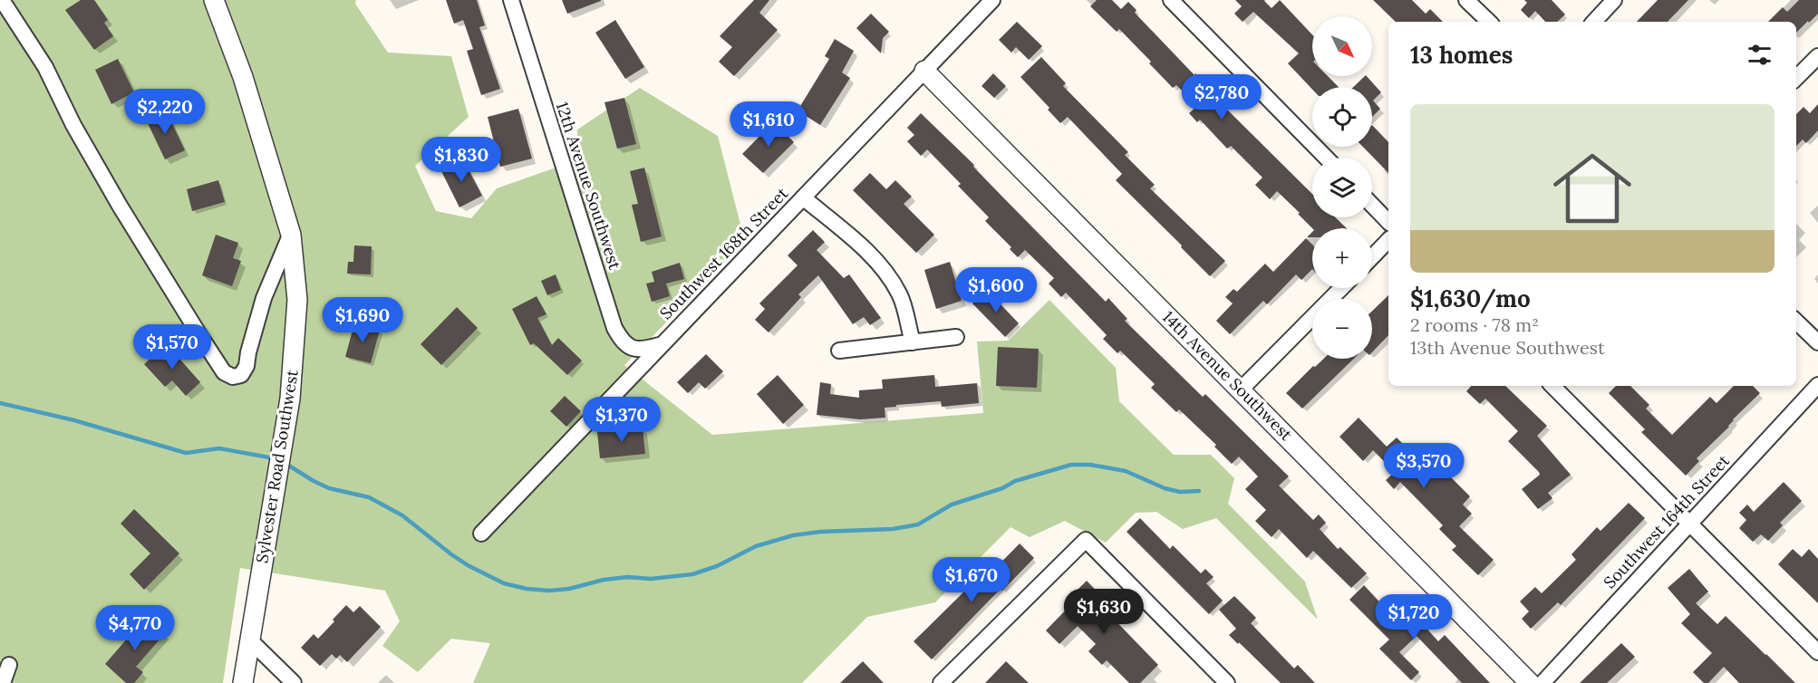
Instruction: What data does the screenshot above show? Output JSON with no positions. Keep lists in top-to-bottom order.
{
  "streets": {
    "street": [
      "12th Avenue Southwest",
      "Southwest 168th Street",
      "14th Avenue Southwest",
      "Sylvester Road Southwest",
      "Southwest 164th Street"
    ]
  },
  "crossings": [
    ["12th Avenue Southwest", "Southwest 168th Street"],
    ["Southwest 168th Street", "14th Avenue Southwest"]
  ],
  "north": "bottom right",
  "page": {
    "map_buttons": ["+", "−"],
    "heading": "13 homes",
    "price": [
      "$2,780",
      "$2,220",
      "$1,610",
      "$1,830",
      "$1,600",
      "$1,690",
      "$1,570",
      "$1,370",
      "$3,570",
      "$1,670",
      "$1,630",
      "$1,720",
      "$4,770"
    ],
    "list": [
      {
        "name": "$1,630/mo",
        "note": "2 rooms · 78 m² · 13th Avenue Southwest"
      }
    ]
  }
}
